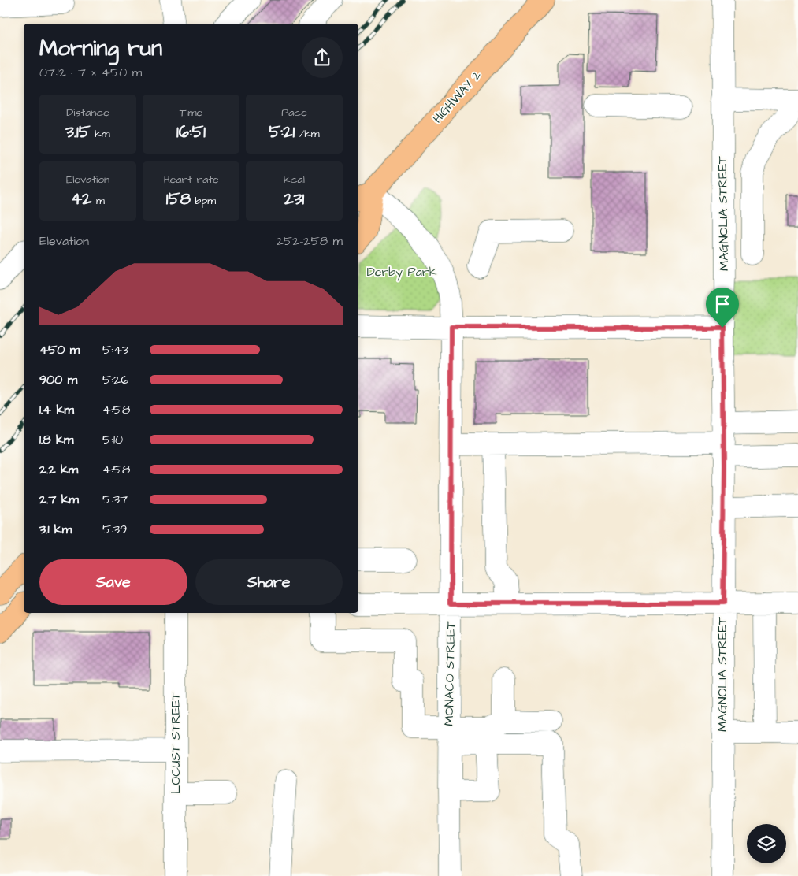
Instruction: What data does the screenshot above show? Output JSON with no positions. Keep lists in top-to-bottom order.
{
  "streets": {
    "main road": ["HIGHWAY 2"],
    "street": ["MAGNOLIA STREET", "MONACO STREET", "LOCUST STREET"]
  },
  "crossings": [
    ["HIGHWAY 2", "MONACO STREET"]
  ],
  "parks": ["Derby Park"],
  "page": {
    "heading": ["Morning run", "07:12 · 7 × 450 m"],
    "stats": [
      ["Distance", "3.15 km"],
      ["Time", "16:51"],
      ["Pace", "5:21 /km"],
      ["Elevation", "42 m"],
      ["Heart rate", "158 bpm"],
      ["kcal", "231"]
    ],
    "chart": ["Elevation", "252–258 m"],
    "list": [
      {
        "name": "450 m",
        "note": "5:43"
      },
      {
        "name": "900 m",
        "note": "5:26"
      },
      {
        "name": "1.4 km",
        "note": "4:58"
      },
      {
        "name": "1.8 km",
        "note": "5:10"
      },
      {
        "name": "2.2 km",
        "note": "4:58"
      },
      {
        "name": "2.7 km",
        "note": "5:37"
      },
      {
        "name": "3.1 km",
        "note": "5:39"
      }
    ],
    "buttons": ["Save", "Share"]
  }
}
